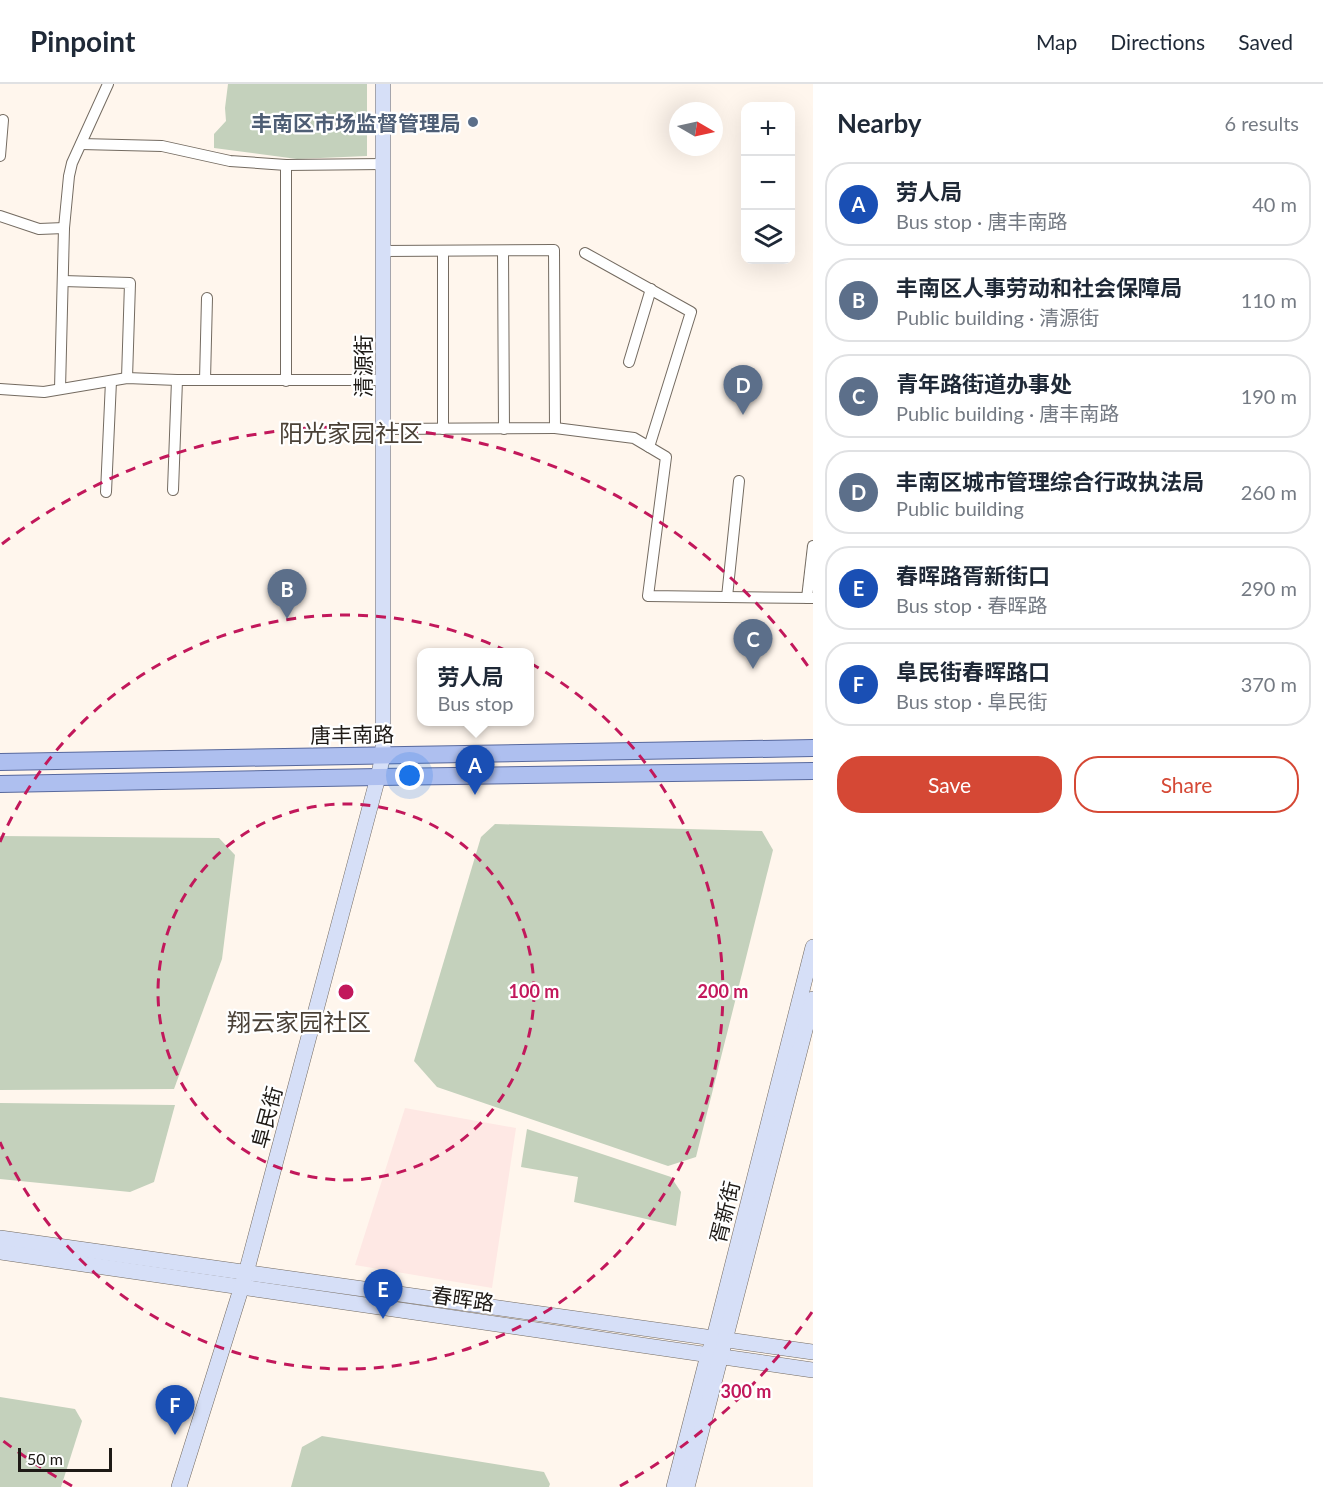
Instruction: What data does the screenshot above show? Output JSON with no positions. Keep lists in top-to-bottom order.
{
  "streets": {
    "main road": ["唐丰南路"],
    "street": [
      "清源街",
      "阜民街",
      "胥新街",
      "春晖路"
    ]
  },
  "crossings": [
    ["清源街", "唐丰南路"],
    ["清源街", "阜民街"],
    ["唐丰南路", "阜民街"],
    ["阜民街", "春晖路"],
    ["胥新街", "春晖路"]
  ],
  "districts": ["阳光家园社区", "翔云家园社区"],
  "places": ["丰南区市场监督管理局"],
  "scale_bar": "50 m",
  "north": "right",
  "page": {
    "header": "Pinpoint",
    "nav": ["Map", "Directions", "Saved"],
    "heading": ["Nearby", "6 results"],
    "map_buttons": ["+", "−"],
    "list": [
      {
        "mark": "A",
        "name": "劳人局",
        "note": "Bus stop · 唐丰南路",
        "value": "40 m"
      },
      {
        "mark": "B",
        "name": "丰南区人事劳动和社会保障局",
        "note": "Public building · 清源街",
        "value": "110 m"
      },
      {
        "mark": "C",
        "name": "青年路街道办事处",
        "note": "Public building · 唐丰南路",
        "value": "190 m"
      },
      {
        "mark": "D",
        "name": "丰南区城市管理综合行政执法局",
        "note": "Public building",
        "value": "260 m"
      },
      {
        "mark": "E",
        "name": "春晖路胥新街口",
        "note": "Bus stop · 春晖路",
        "value": "290 m"
      },
      {
        "mark": "F",
        "name": "阜民街春晖路口",
        "note": "Bus stop · 阜民街",
        "value": "370 m"
      }
    ],
    "pins": [
      "D",
      "B",
      "C",
      "A",
      "E",
      "F"
    ],
    "popup": ["劳人局", "Bus stop"],
    "buttons": ["Save", "Share"],
    "scale": "50 m"
  },
  "rings": ["100 m", "200 m", "300 m"]
}
